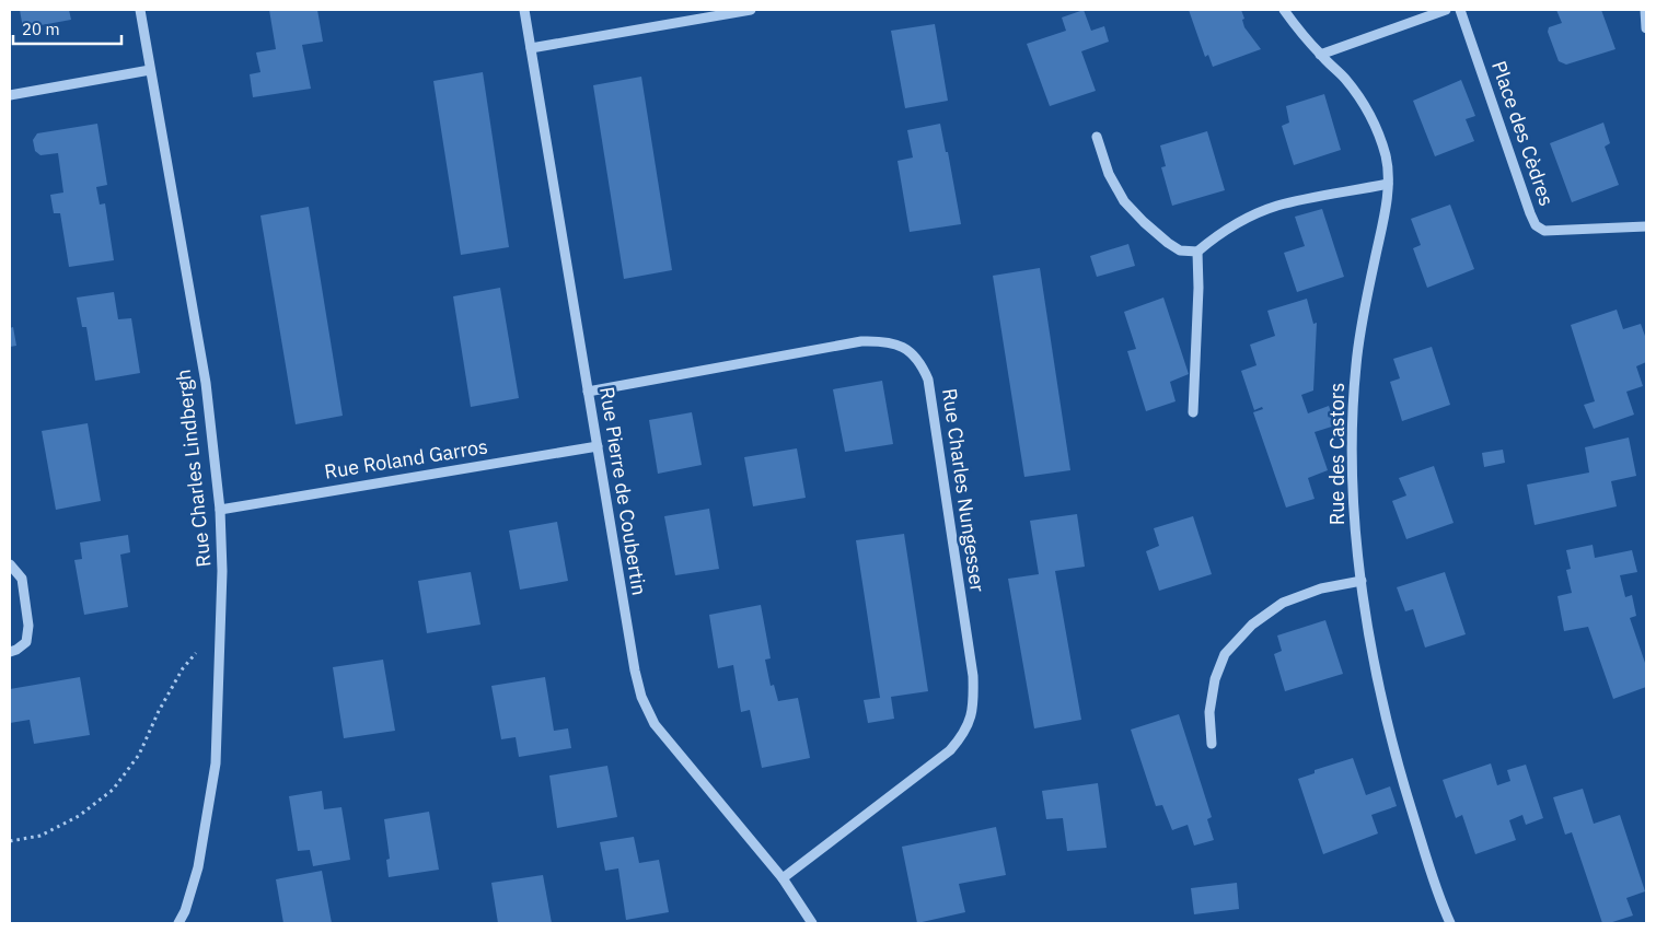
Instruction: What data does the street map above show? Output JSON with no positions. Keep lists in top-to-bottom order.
{
  "streets": {
    "street": [
      "Place des Cèdres",
      "Rue des Castors",
      "Rue Roland Garros",
      "Rue Charles Lindbergh",
      "Rue Charles Nungesser",
      "Rue Pierre de Coubertin"
    ]
  },
  "crossings": [
    ["Rue Roland Garros", "Rue Charles Lindbergh"],
    ["Rue Roland Garros", "Rue Pierre de Coubertin"],
    ["Rue Charles Nungesser", "Rue Pierre de Coubertin"]
  ],
  "scale_bar": "20 m"
}
